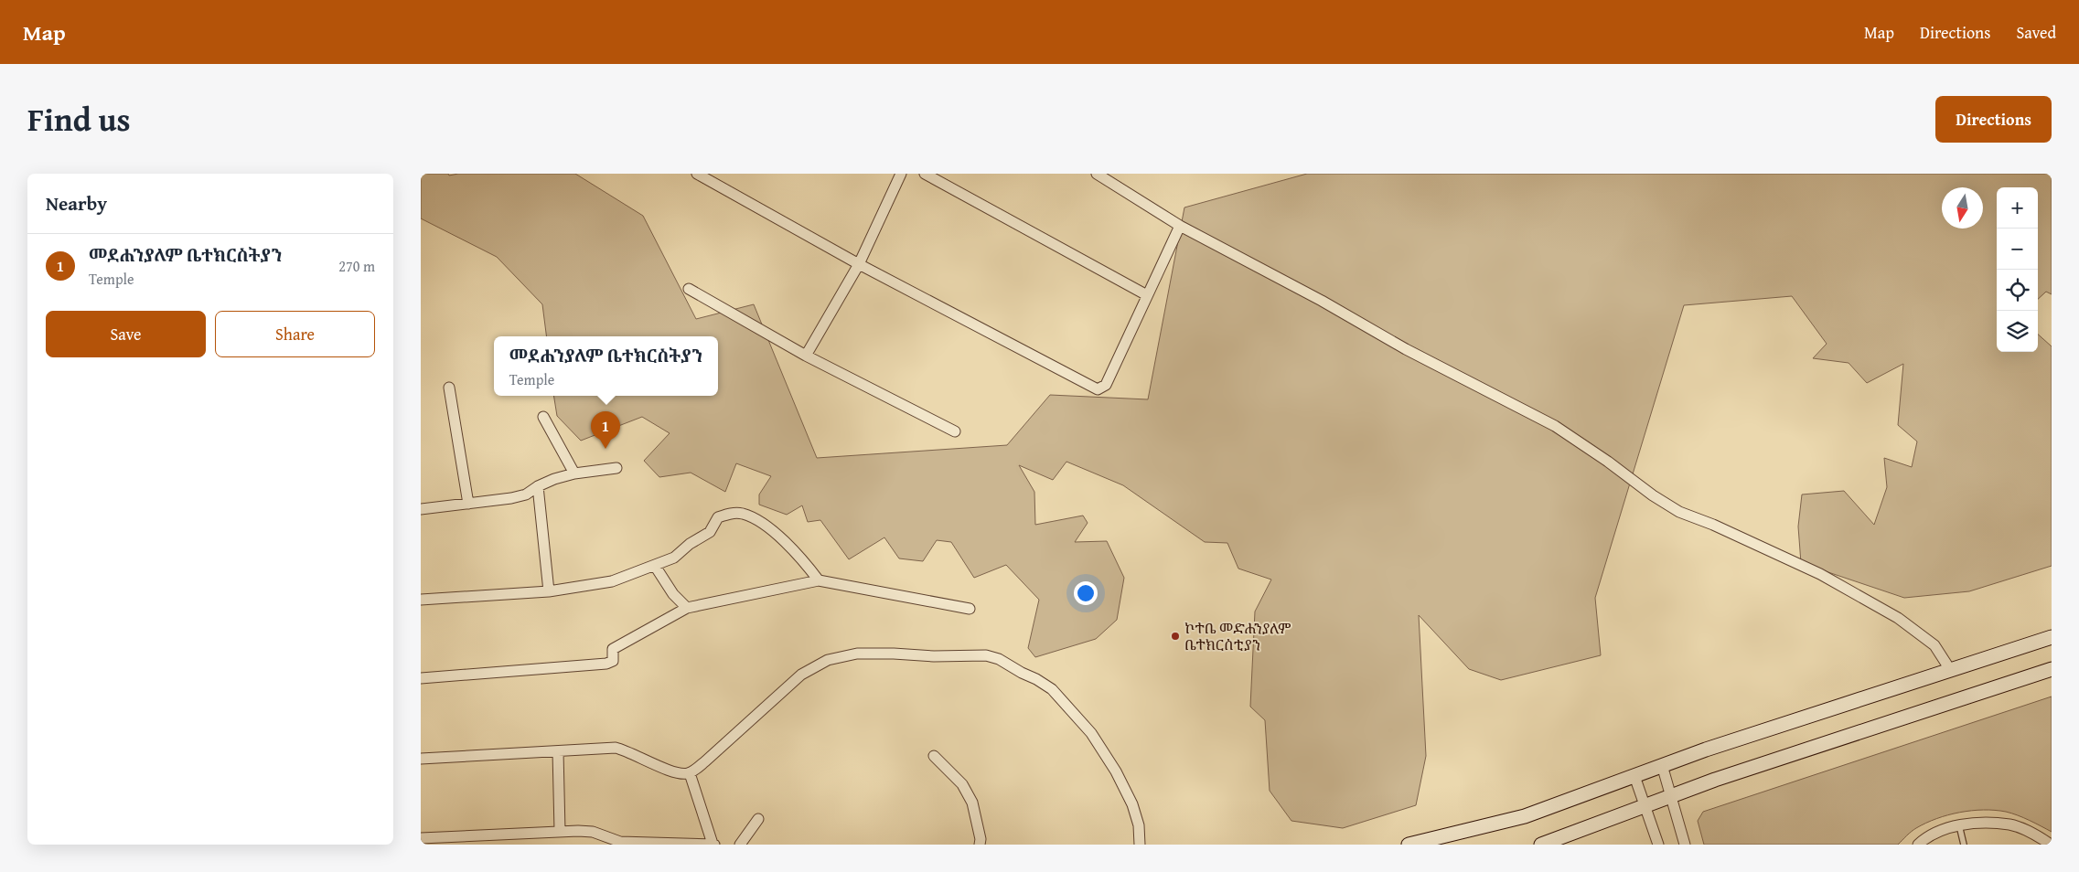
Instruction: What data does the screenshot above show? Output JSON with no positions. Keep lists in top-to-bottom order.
{
  "places": ["ኮተቤ መድሐንያለም ቤተክርስቲያን"],
  "north": "bottom",
  "page": {
    "header": "Map",
    "nav": ["Map", "Directions", "Saved"],
    "title": "Find us",
    "buttons": [
      "Directions",
      ["Save", "Share"]
    ],
    "heading": "Nearby",
    "map_buttons": ["+", "−"],
    "list": [
      {
        "mark": "1",
        "name": "መደሐንያለም ቤተክርስትያን",
        "note": "Temple",
        "value": "270 m"
      }
    ],
    "popup": ["መደሐንያለም ቤተክርስትያን", "Temple"],
    "pins": "1"
  }
}
